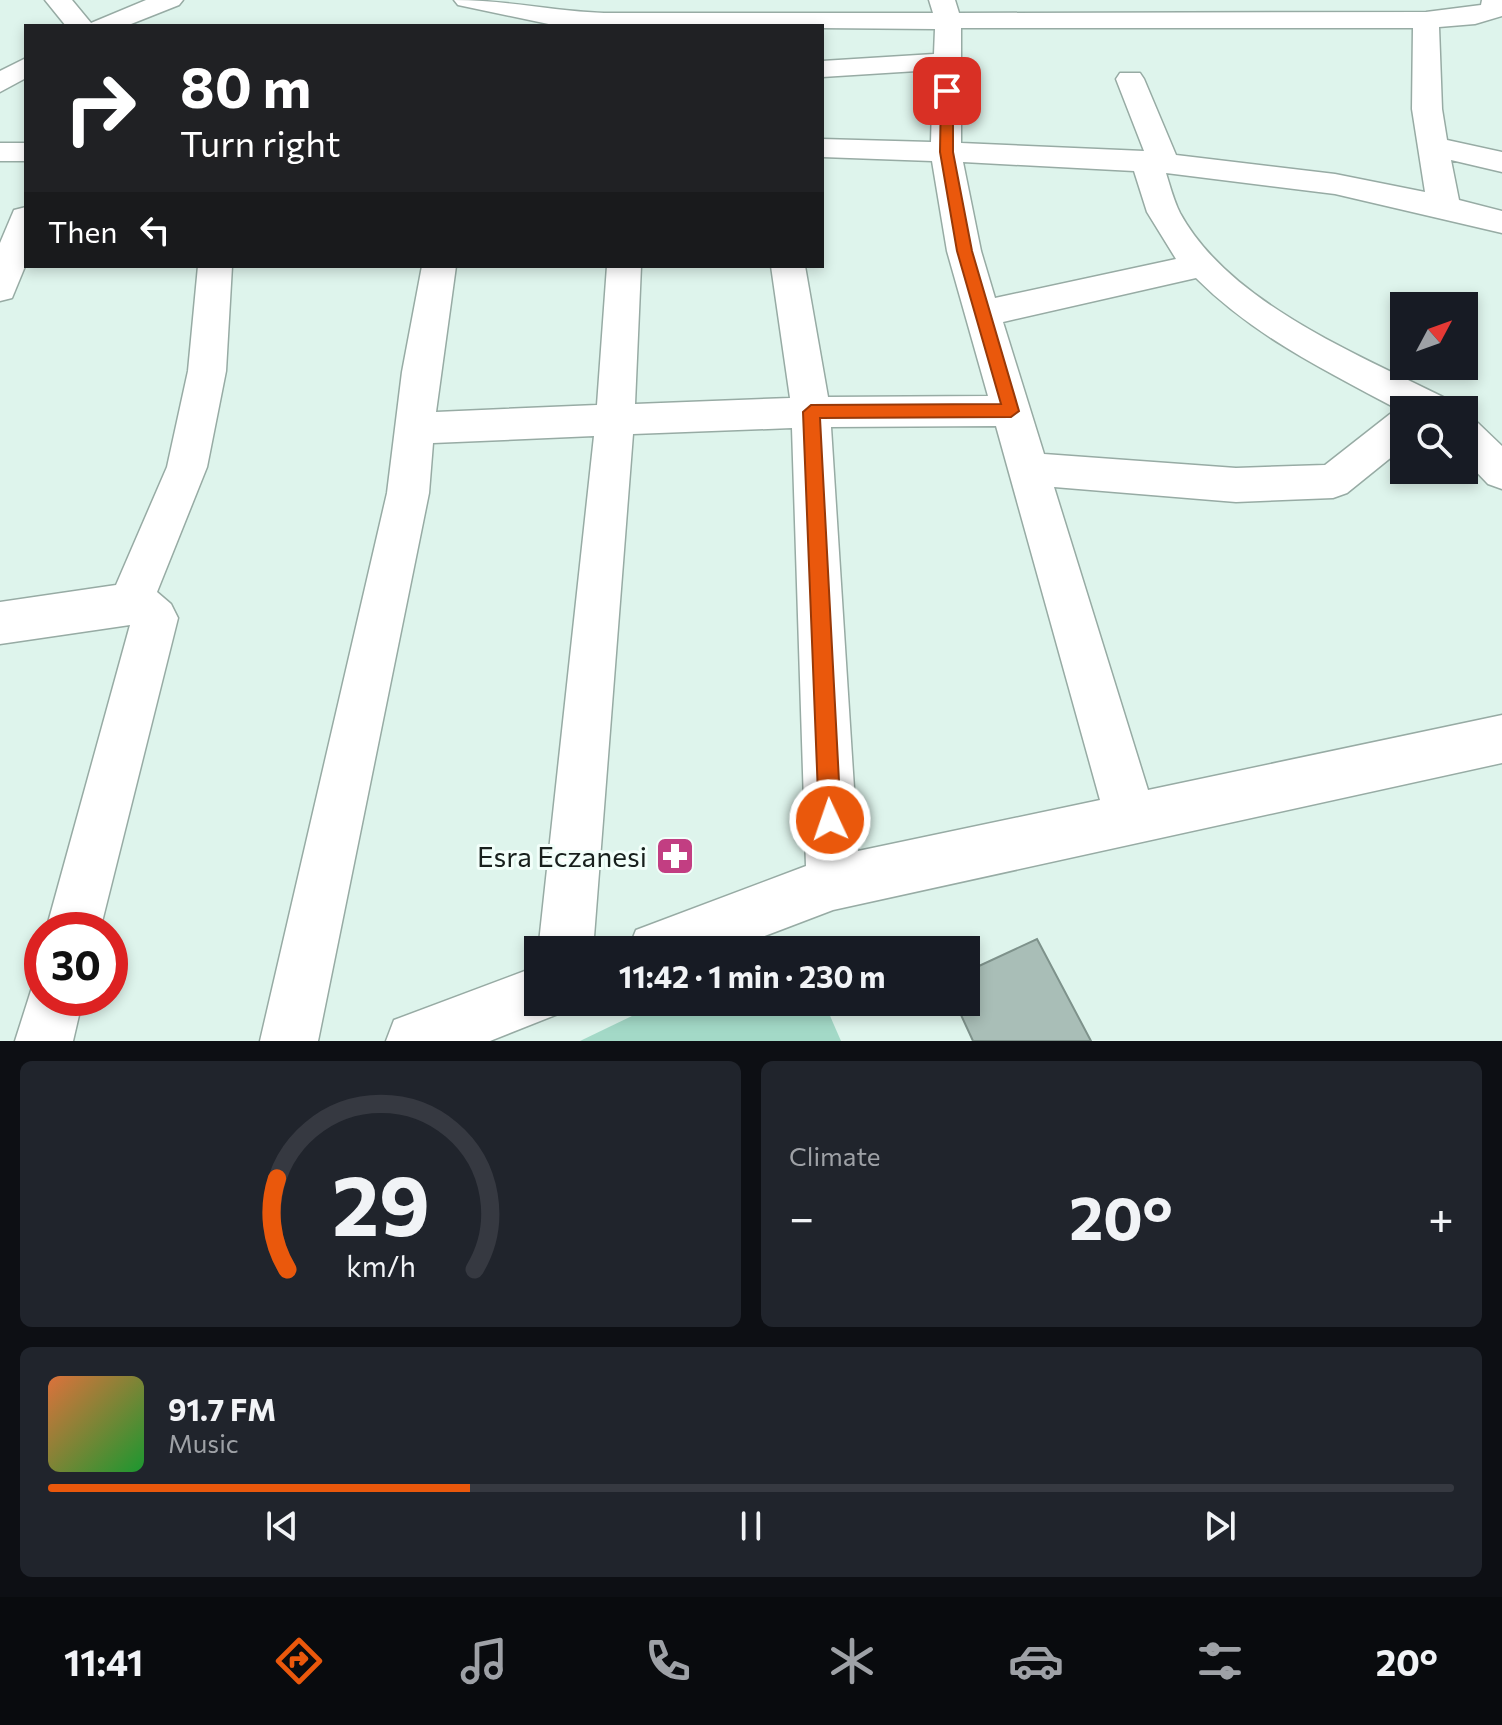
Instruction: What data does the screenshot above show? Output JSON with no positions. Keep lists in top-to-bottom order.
{
  "places": {
    "pharmacy": ["Esra Eczanesi"]
  },
  "north": "top right",
  "page": {
    "turn": ["80 m", "Turn right"],
    "then": "Then",
    "limit": "30",
    "trip": "11:42 · 1 min · 230 m",
    "tile": "Climate",
    "heat": ["−", "20°", "+"],
    "song": ["91.7 FM", "Music"],
    "tabs": ["11:41", "20°"],
    "gauge": ["29", "km/h"]
  }
}
